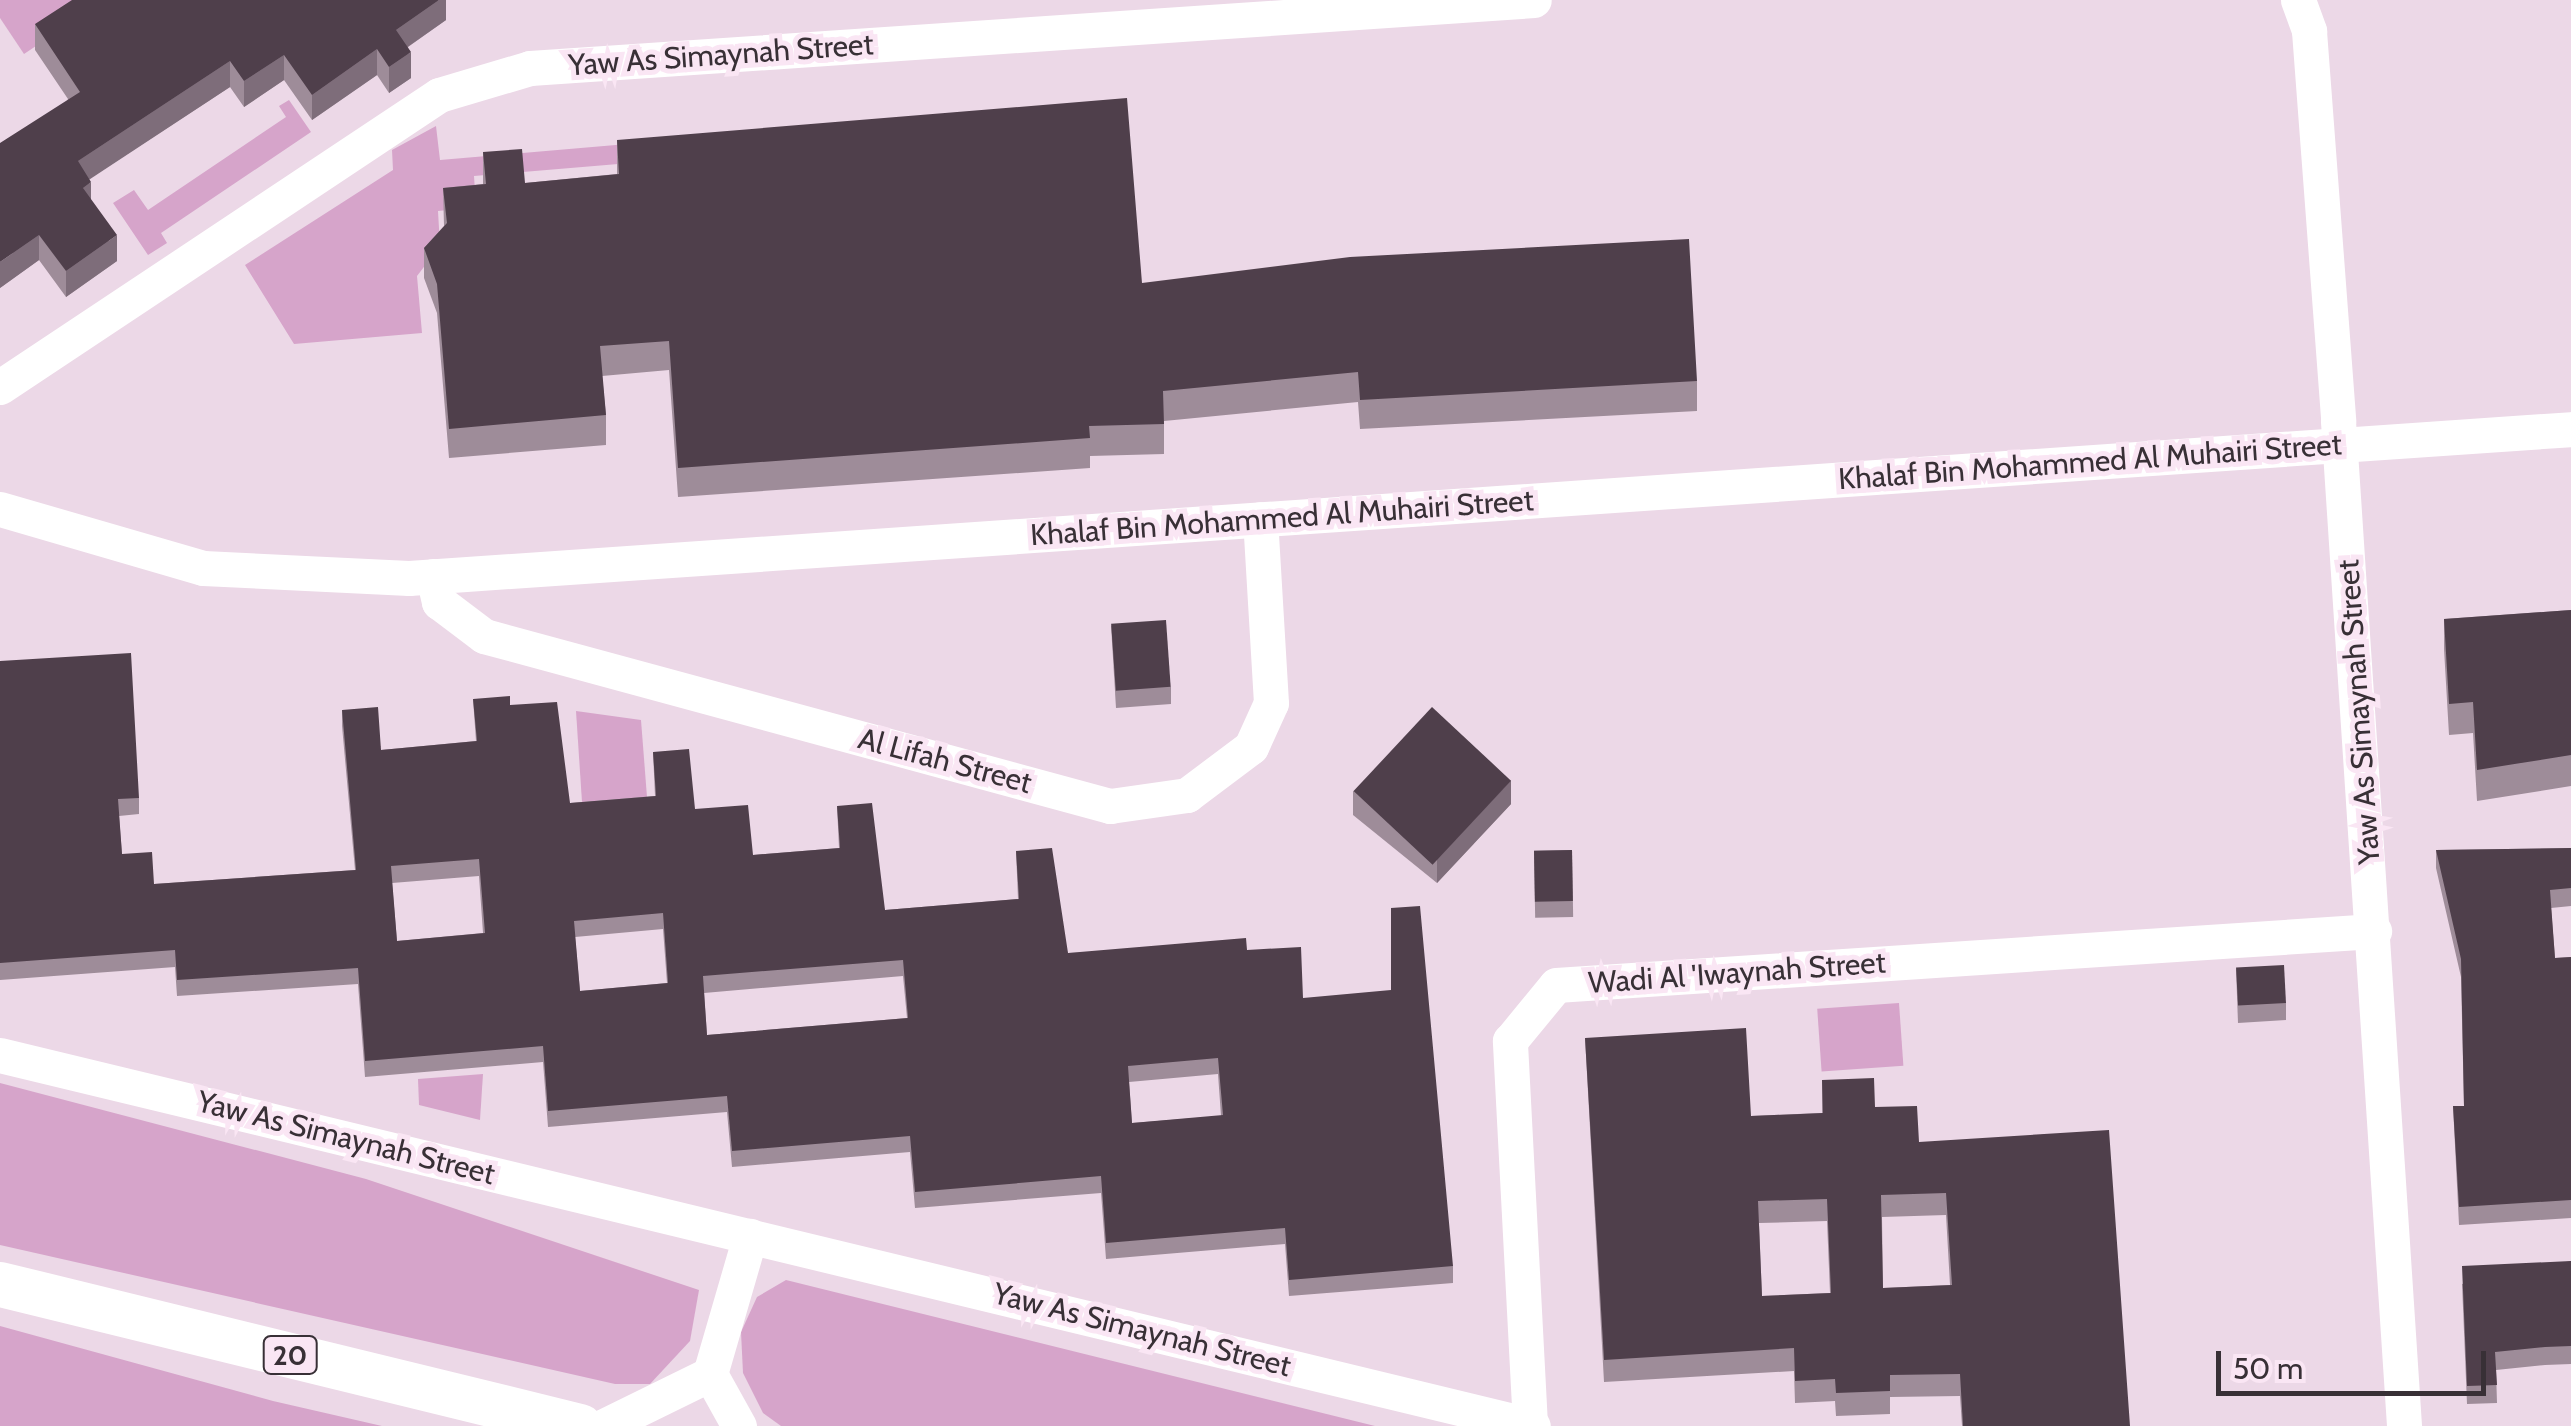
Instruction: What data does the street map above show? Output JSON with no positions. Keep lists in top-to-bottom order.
{
  "streets": {
    "main road": ["20"],
    "street": [
      "Yaw As Simaynah Street",
      "Khalaf Bin Mohammed Al Muhairi Street",
      "Al Lifah Street",
      "Wadi Al 'Iwaynah Street"
    ]
  },
  "crossings": [
    ["Yaw As Simaynah Street", "Khalaf Bin Mohammed Al Muhairi Street"],
    ["Yaw As Simaynah Street", "Wadi Al 'Iwaynah Street"],
    ["Khalaf Bin Mohammed Al Muhairi Street", "Al Lifah Street"]
  ],
  "scale_bar": "50 m"
}
